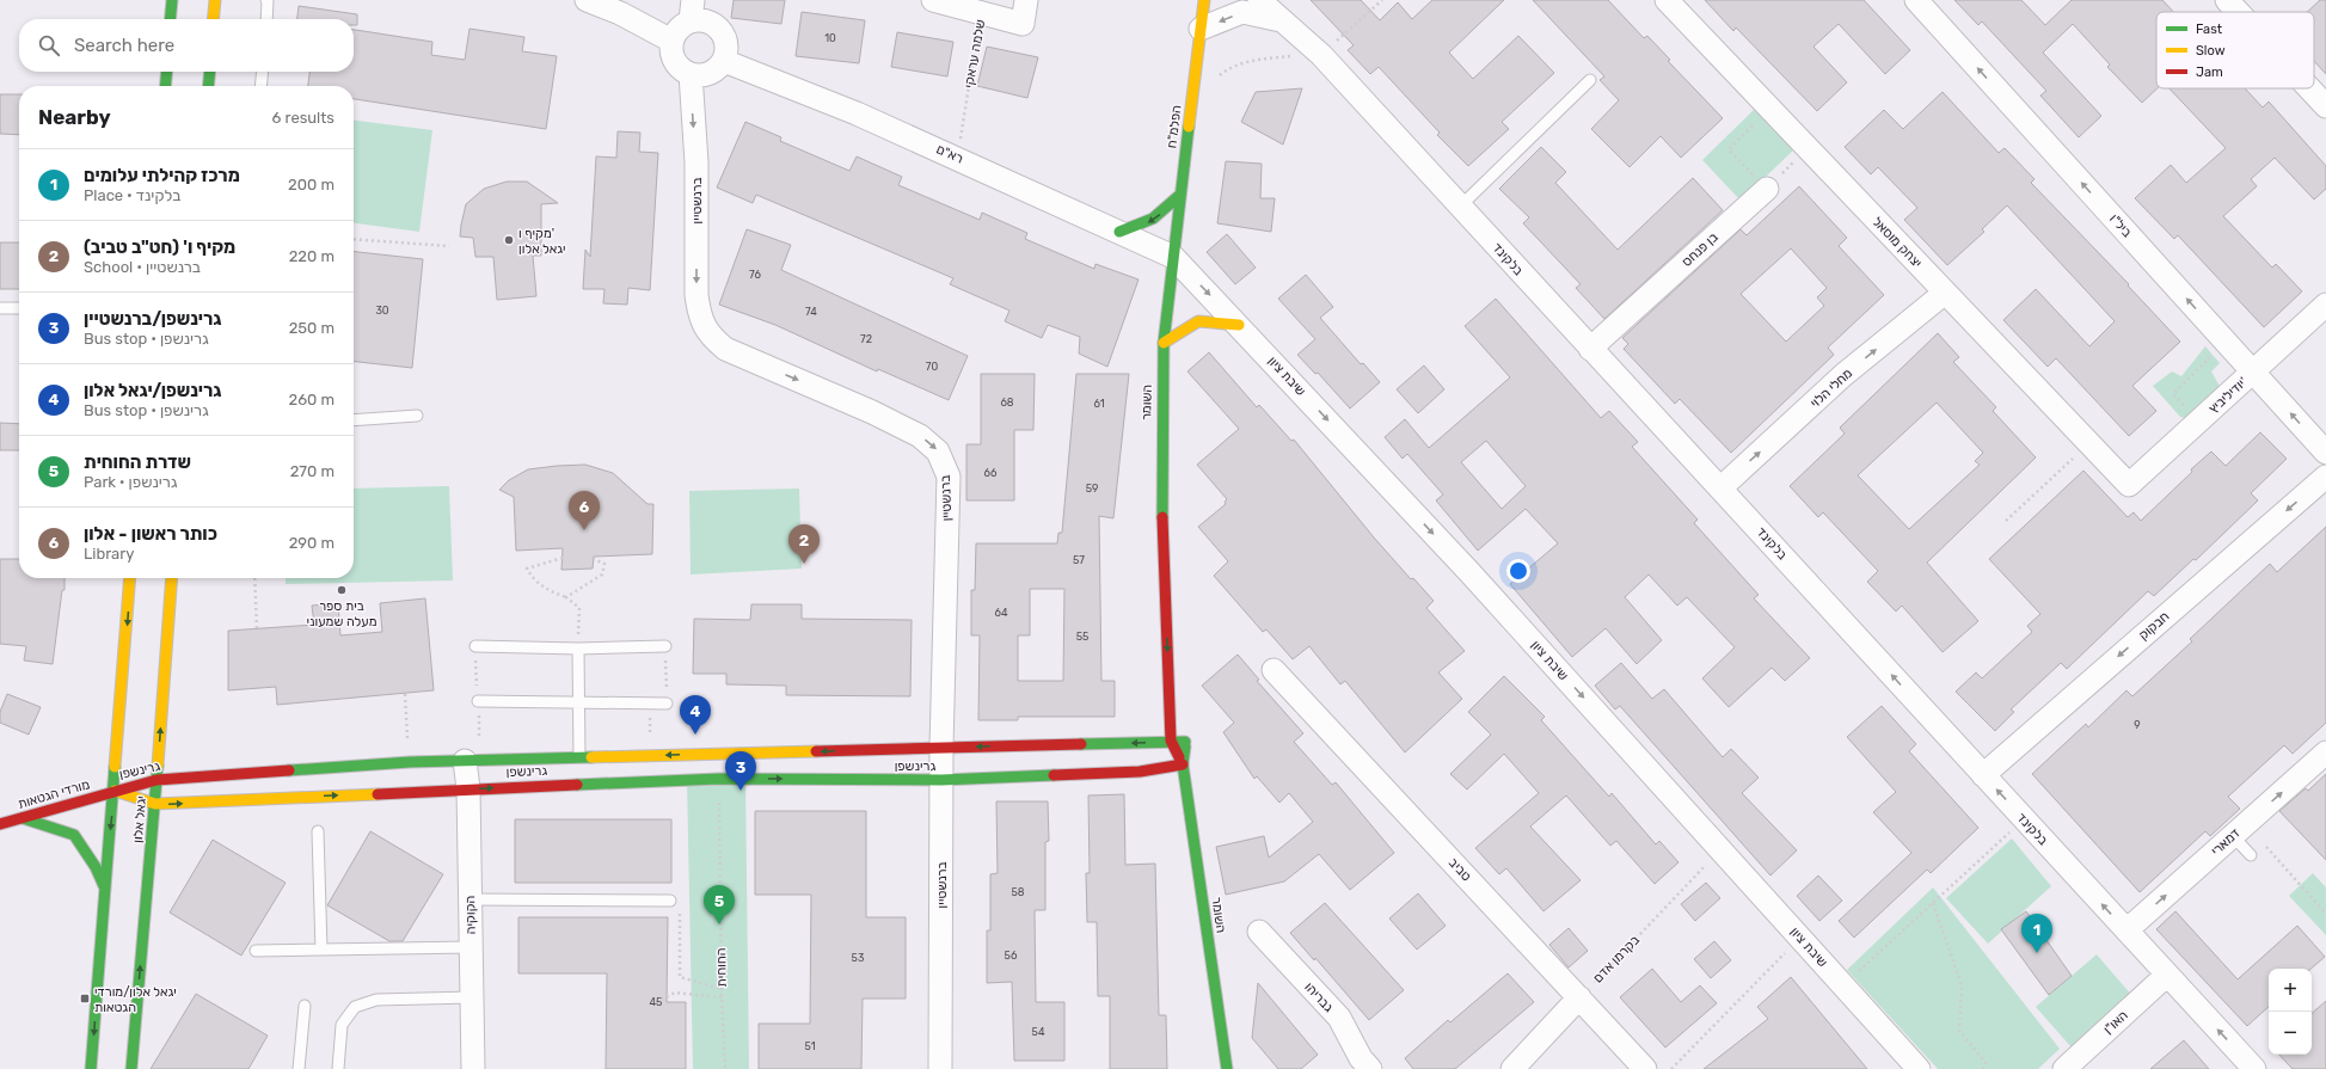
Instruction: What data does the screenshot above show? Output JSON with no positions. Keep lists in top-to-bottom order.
{
  "streets": {
    "street": [
      "שלמה עראקי",
      "הפלמ\"ח",
      "רא\"ם",
      "ברנשטיין",
      "ביל\"ו",
      "יצחק מוסאל",
      "בן פנחס",
      "בלקינד",
      "שיבת ציון",
      "מחלי הלוי",
      "יודיליביץ'",
      "השומר",
      "חבקוק",
      "גרינשפן",
      "מורדי הגטאות",
      "יגאל אלון",
      "דמארי",
      "טביב",
      "הקוקיה",
      "גבריהו",
      "האו\"ן"
    ],
    "path": ["בקרמן אדם", "החוחית"]
  },
  "crossings": [
    ["שלמה עראקי", "רא\"ם"],
    ["הפלמ\"ח", "רא\"ם"],
    ["הפלמ\"ח", "בלקינד"],
    ["הפלמ\"ח", "שיבת ציון"],
    ["הפלמ\"ח", "השומר"],
    ["רא\"ם", "ברנשטיין"],
    ["רא\"ם", "שיבת ציון"],
    ["רא\"ם", "השומר"],
    ["ברנשטיין", "גרינשפן"],
    ["ביל\"ו", "יודיליביץ'"],
    ["יצחק מוסאל", "מחלי הלוי"],
    ["יצחק מוסאל", "יודיליביץ'"],
    ["בן פנחס", "בלקינד"],
    ["בלקינד", "מחלי הלוי"],
    ["בלקינד", "חבקוק"],
    ["בלקינד", "דמארי"],
    ["בלקינד", "האו\"ן"],
    ["שיבת ציון", "השומר"],
    ["שיבת ציון", "בקרמן אדם"],
    ["השומר", "גרינשפן"],
    ["גרינשפן", "מורדי הגטאות"],
    ["גרינשפן", "יגאל אלון"],
    ["גרינשפן", "הקוקיה"],
    ["גרינשפן", "החוחית"],
    ["מורדי הגטאות", "יגאל אלון"],
    ["טביב", "בקרמן אדם"]
  ],
  "one_way": [
    "ברנשטיין",
    "ביל\"ו",
    "בלקינד",
    "שיבת ציון",
    "מחלי הלוי",
    "חבקוק",
    "דמארי"
  ],
  "places": {
    "other": ["מקיף ו' יגאל אלון", "בית ספר מעלה שמעוני"],
    "transit": ["יגאל אלון/מורדי הגטאות"]
  },
  "house_numbers": [
    "10",
    "76",
    "30",
    "74",
    "72",
    "70",
    "68",
    "61",
    "66",
    "59",
    "57",
    "64",
    "55",
    "9",
    "58",
    "56",
    "53",
    "45",
    "54",
    "51"
  ],
  "legend": ["Fast", "Slow", "Jam"],
  "page": {
    "search": "Search here",
    "heading": ["Nearby", "6 results"],
    "list": [
      {
        "mark": "1",
        "name": "מרכז קהילתי עלומים",
        "note": "Place · בלקינד",
        "value": "200 m"
      },
      {
        "mark": "2",
        "name": "מקיף ו' (חט\"ב טביב)",
        "note": "School · ברנשטיין",
        "value": "220 m"
      },
      {
        "mark": "3",
        "name": "גרינשפן/ברנשטיין",
        "note": "Bus stop · גרינשפן",
        "value": "250 m"
      },
      {
        "mark": "4",
        "name": "גרינשפן/יגאל אלון",
        "note": "Bus stop · גרינשפן",
        "value": "260 m"
      },
      {
        "mark": "5",
        "name": "שדרת החוחית",
        "note": "Park · גרינשפן",
        "value": "270 m"
      },
      {
        "mark": "6",
        "name": "כותר ראשון - אלון",
        "note": "Library",
        "value": "290 m"
      }
    ],
    "pins": [
      "6",
      "2",
      "4",
      "3",
      "5",
      "1"
    ],
    "map_buttons": ["+", "−"]
  }
}
